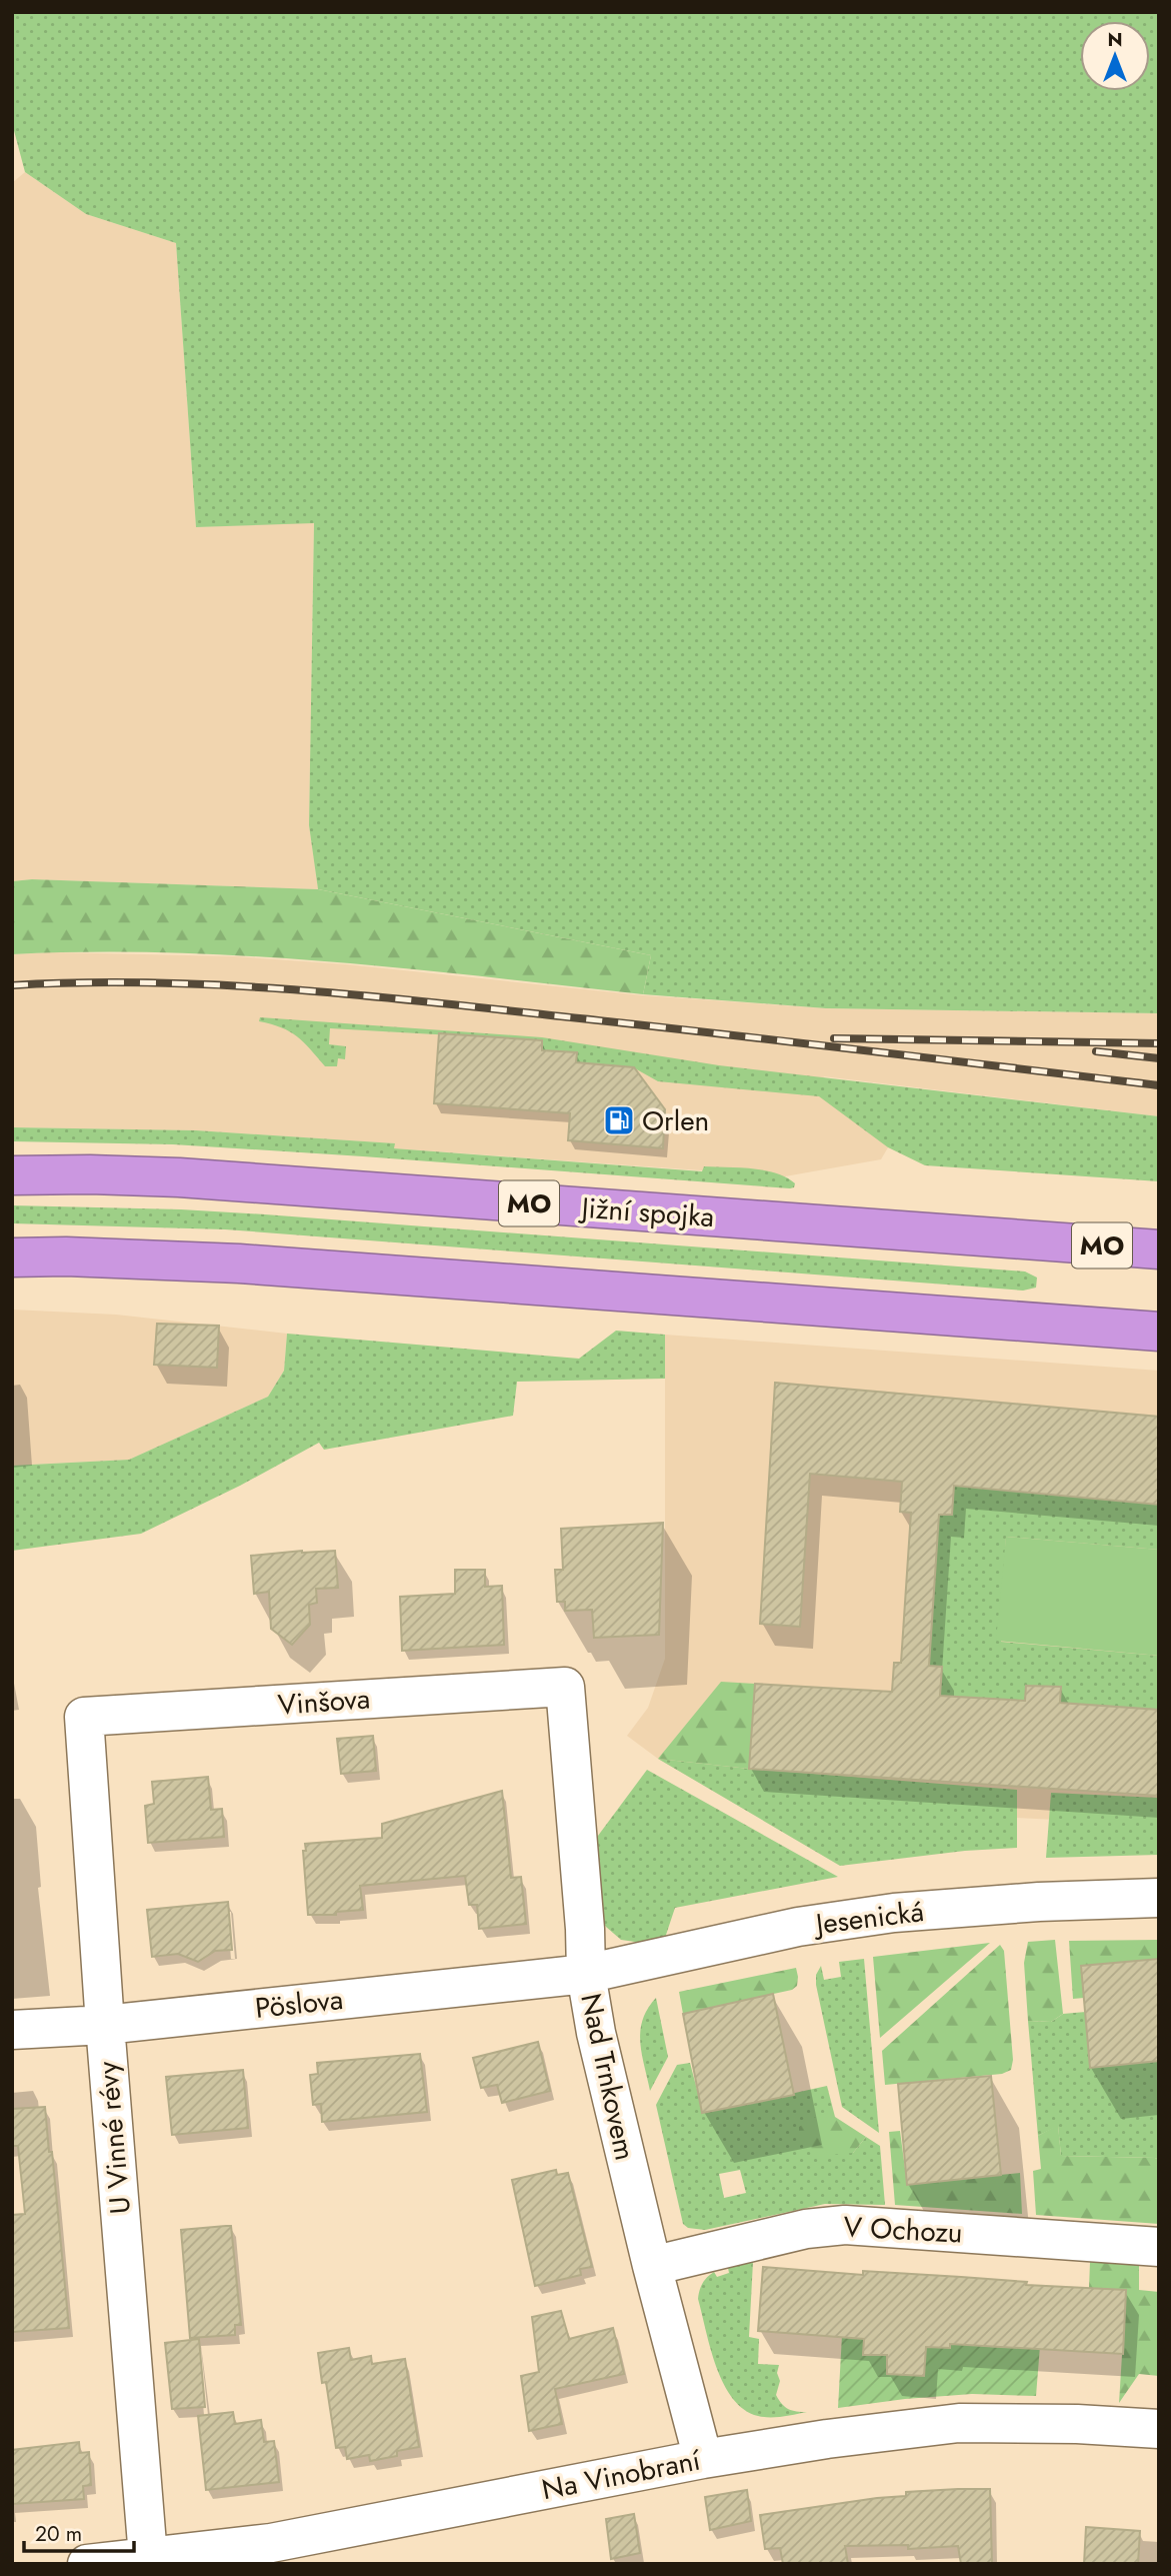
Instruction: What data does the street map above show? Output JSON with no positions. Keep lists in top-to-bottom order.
{
  "streets": {
    "highway": ["MO", "Jižní spojka"],
    "street": [
      "Vinšova",
      "Jesenická",
      "Pöslova",
      "Nad Trnkovem",
      "U Vinné révy",
      "V Ochozu",
      "Na Vinobraní"
    ]
  },
  "crossings": [
    ["Vinšova", "Nad Trnkovem"],
    ["Vinšova", "U Vinné révy"],
    ["Jesenická", "Pöslova"],
    ["Jesenická", "Nad Trnkovem"],
    ["Pöslova", "Nad Trnkovem"],
    ["Pöslova", "U Vinné révy"],
    ["Nad Trnkovem", "V Ochozu"],
    ["Nad Trnkovem", "Na Vinobraní"],
    ["U Vinné révy", "Na Vinobraní"]
  ],
  "places": {
    "fuel station": ["Orlen"]
  },
  "scale_bar": "20 m",
  "north": "top"
}
